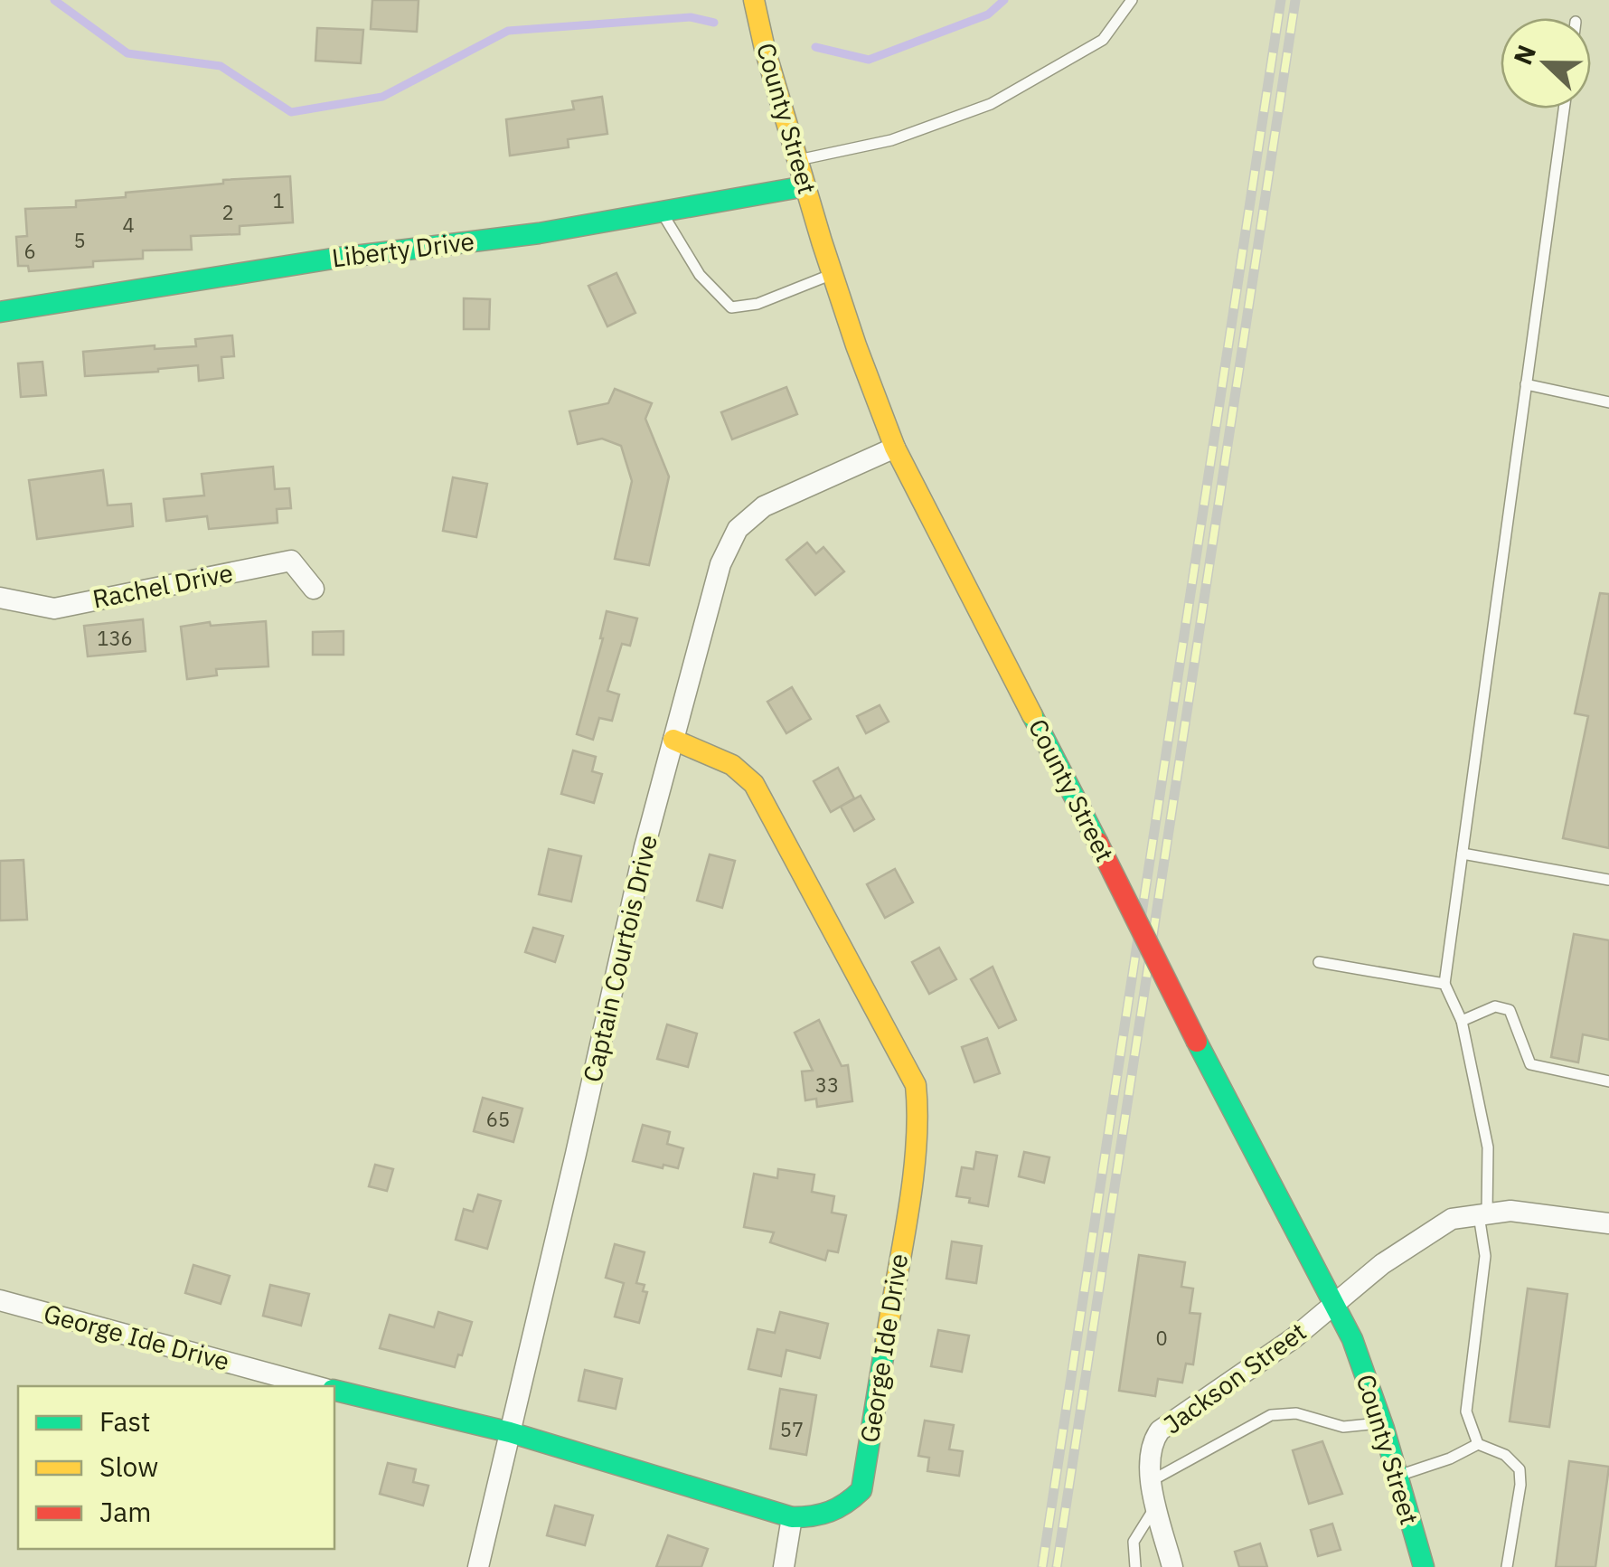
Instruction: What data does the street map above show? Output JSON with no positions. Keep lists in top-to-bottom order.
{
  "streets": {
    "street": [
      "County Street",
      "Liberty Drive",
      "Rachel Drive",
      "Captain Courtois Drive",
      "George Ide Drive",
      "Jackson Street"
    ]
  },
  "crossings": [
    ["County Street", "Liberty Drive"],
    ["County Street", "Captain Courtois Drive"],
    ["County Street", "Jackson Street"],
    ["Captain Courtois Drive", "George Ide Drive"]
  ],
  "house_numbers": [
    "1",
    "2",
    "4",
    "5",
    "6",
    "136",
    "33",
    "65",
    "0",
    "57"
  ],
  "legend": ["Fast", "Slow", "Jam"],
  "north": "left"
}
